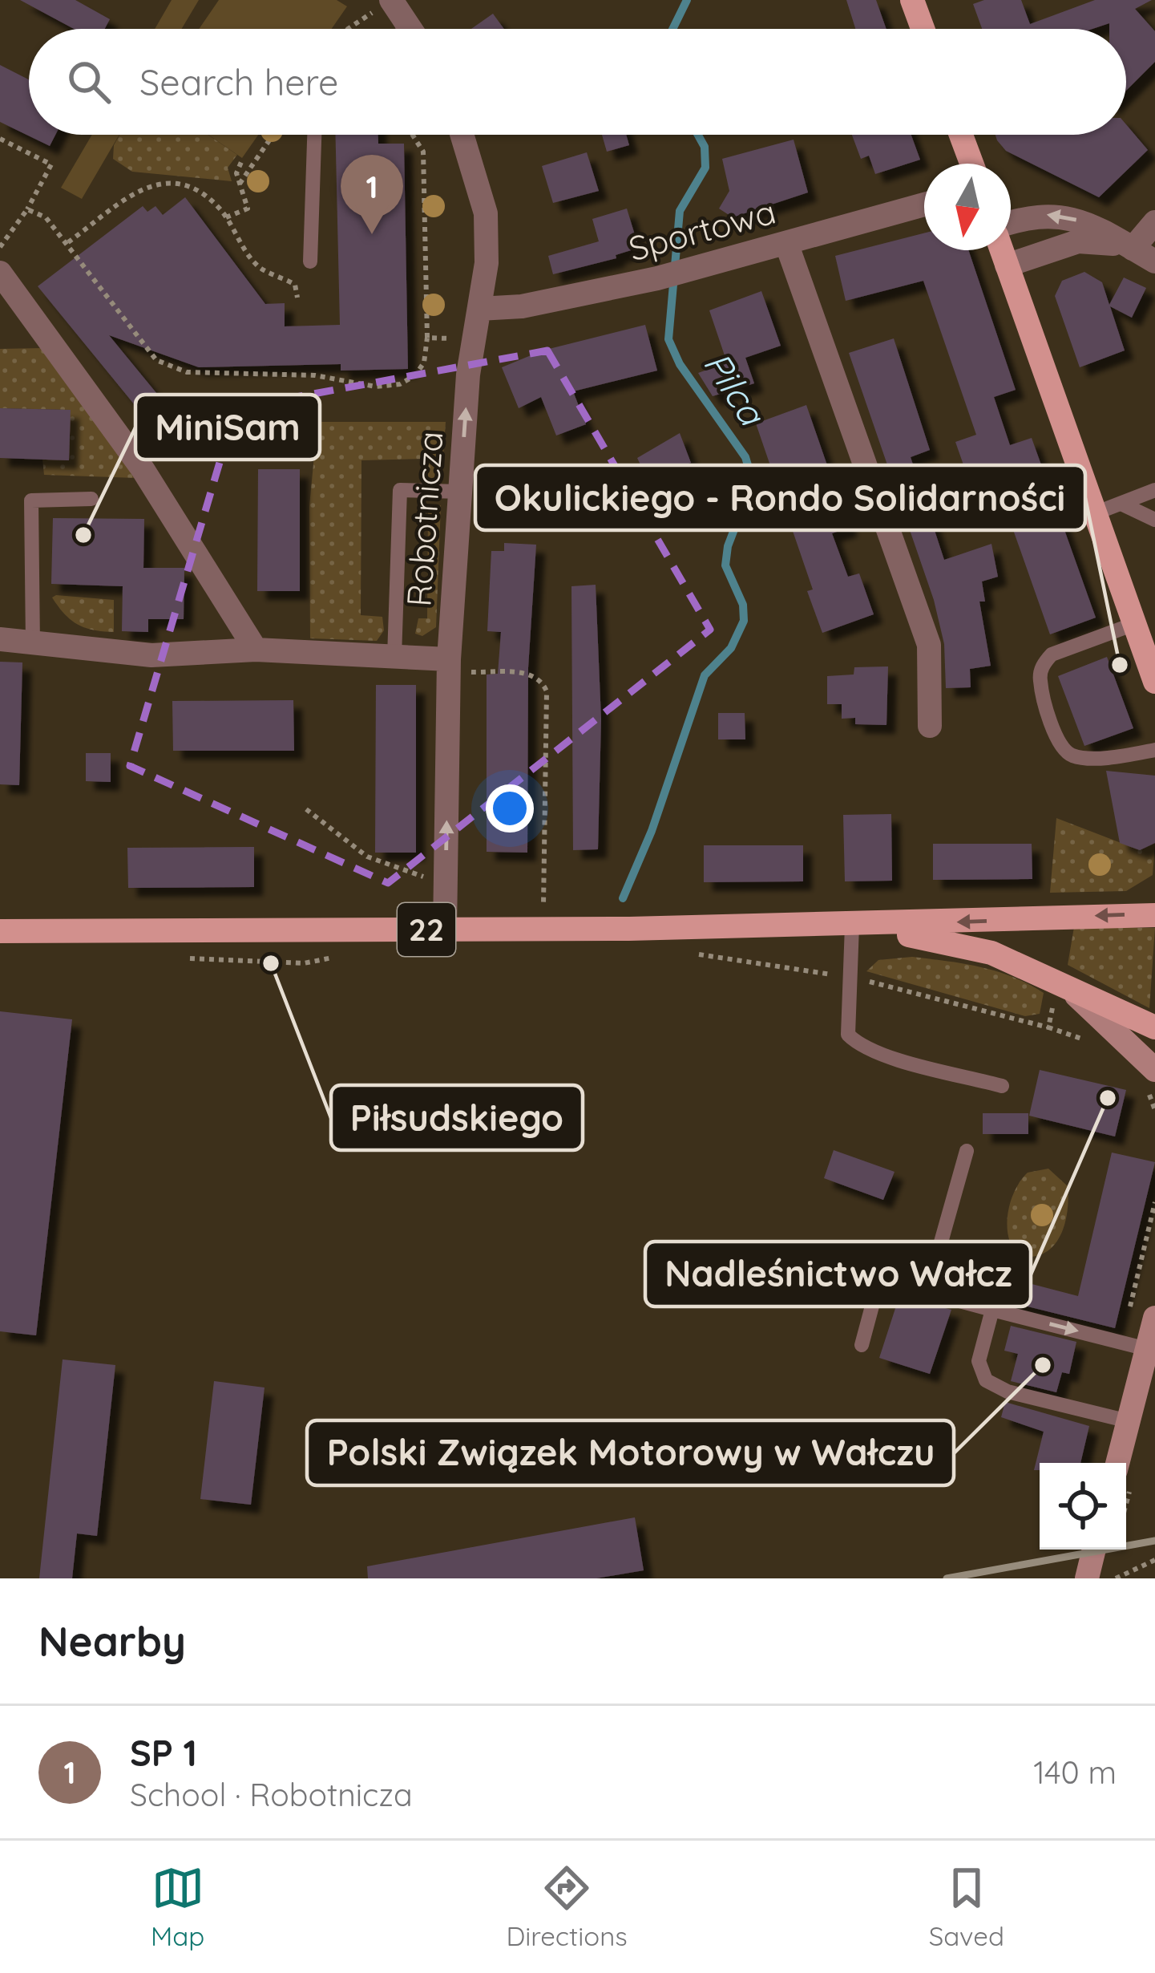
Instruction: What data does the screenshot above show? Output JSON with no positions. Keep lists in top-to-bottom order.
{
  "streets": {
    "main road": ["22"],
    "street": ["Sportowa", "Robotnicza"]
  },
  "crossings": [
    ["Sportowa", "Robotnicza"],
    ["Robotnicza", "22"]
  ],
  "one_way": ["Robotnicza"],
  "water": ["Pilca"],
  "places": [
    "MiniSam",
    "Okulickiego - Rondo Solidarności",
    "Piłsudskiego",
    "Nadleśnictwo Wałcz",
    "Polski Związek Motorowy w Wałczu"
  ],
  "north": "bottom",
  "page": {
    "search": "Search here",
    "pins": "1",
    "heading": "Nearby",
    "list": [
      {
        "mark": "1",
        "name": "SP 1",
        "note": "School · Robotnicza",
        "value": "140 m"
      }
    ],
    "nav": ["Map", "Directions", "Saved"]
  }
}
